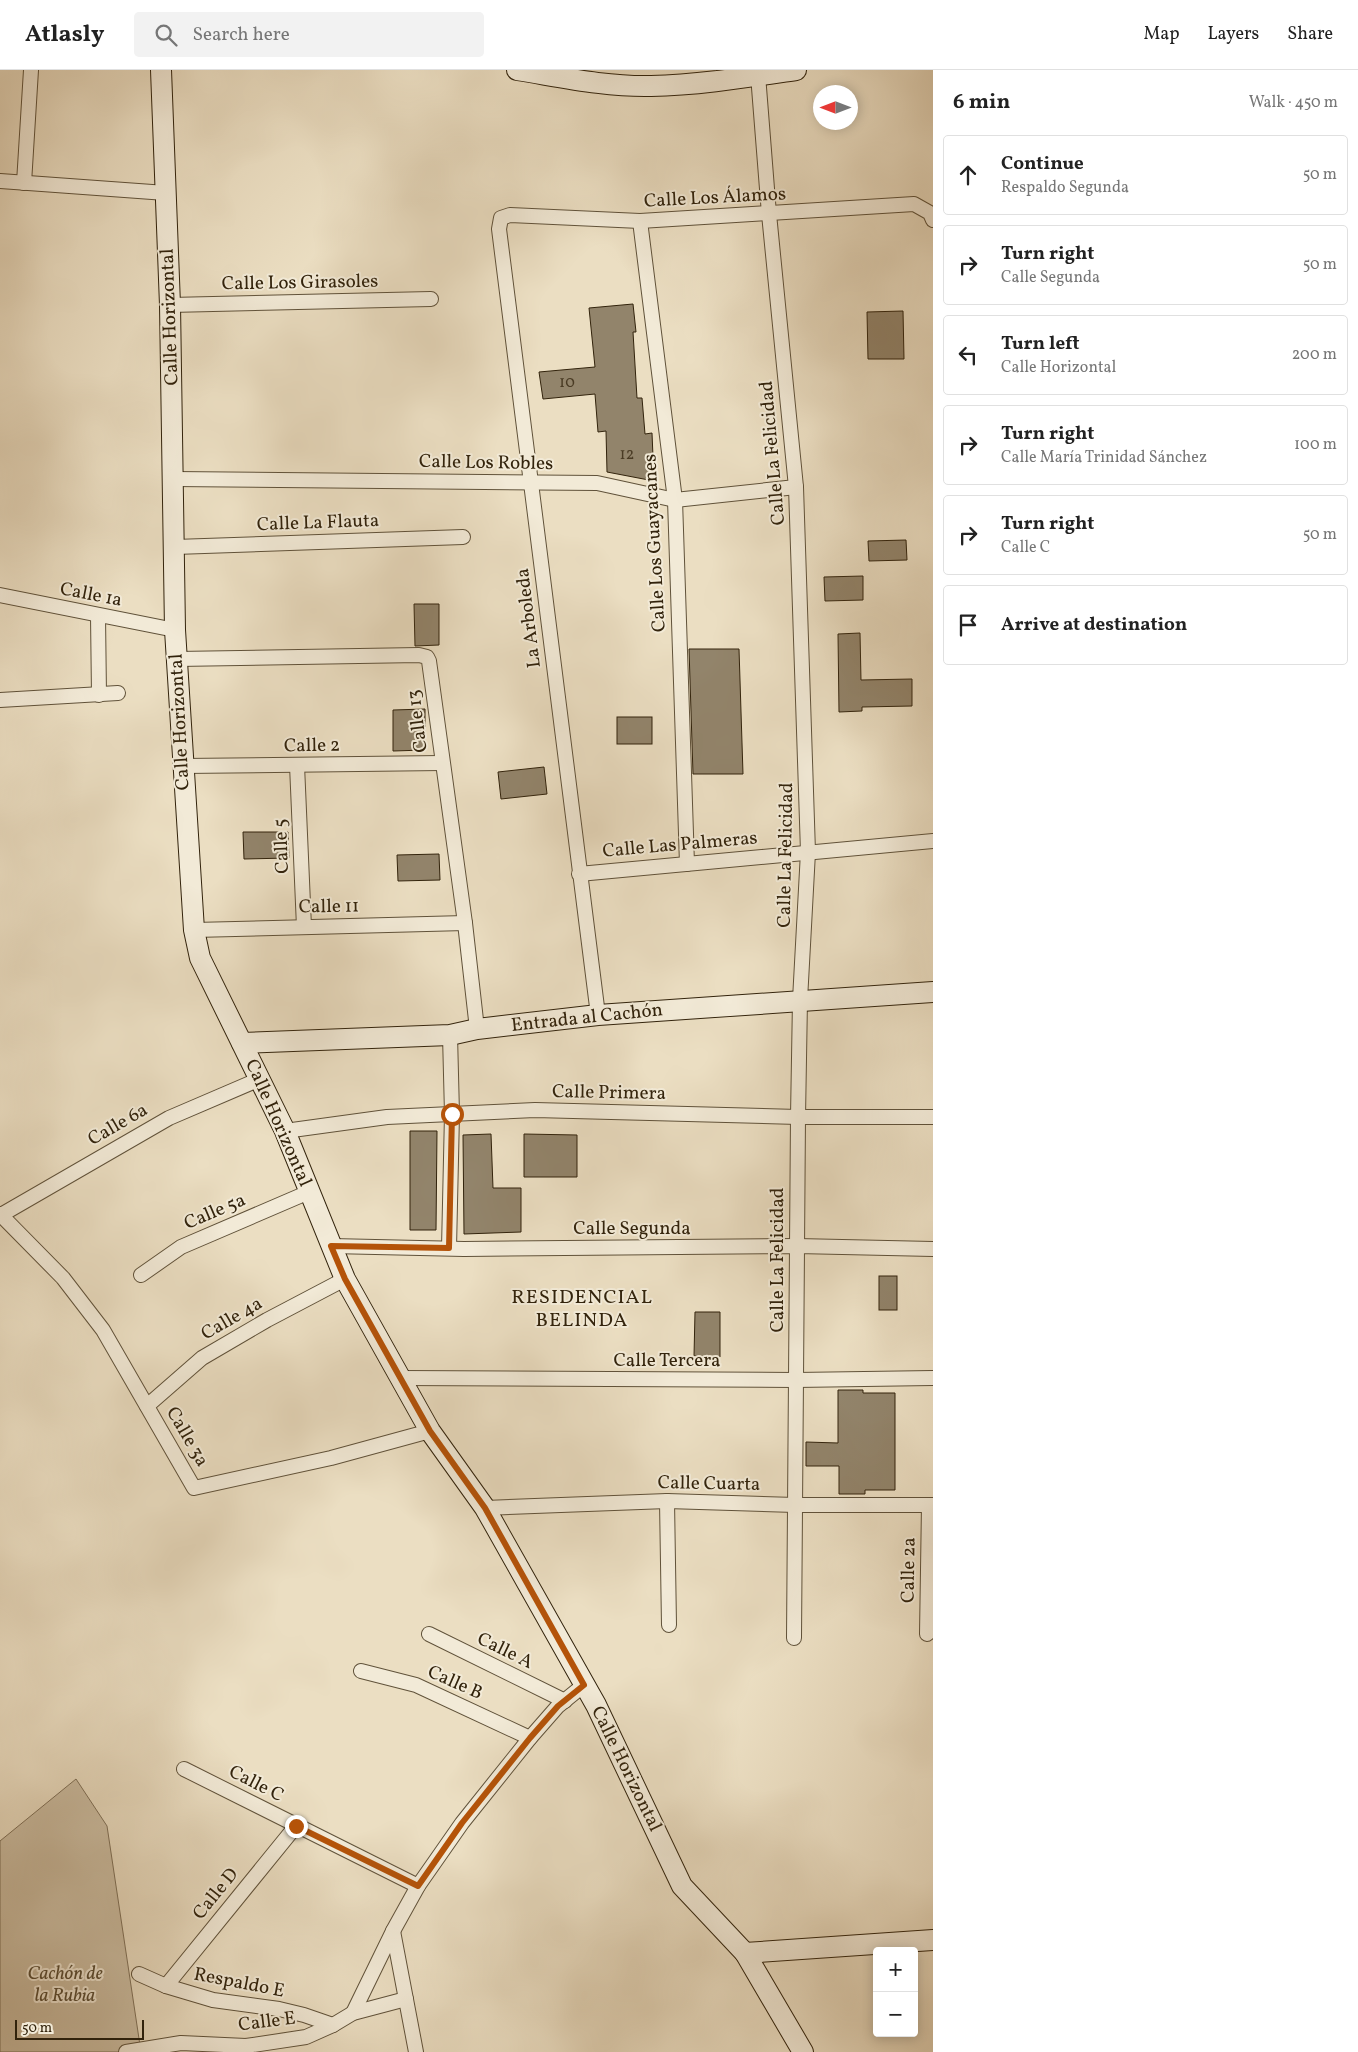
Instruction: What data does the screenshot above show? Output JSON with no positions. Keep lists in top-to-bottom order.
{
  "streets": {
    "main road": ["Calle Horizontal", "Entrada al Cachón"],
    "street": [
      "Calle Los Álamos",
      "Calle Los Girasoles",
      "Calle La Felicidad",
      "Calle Los Robles",
      "Calle La Flauta",
      "Calle Los Guayacanes",
      "Calle 1a",
      "La Arboleda",
      "Calle 13",
      "Calle 2",
      "Calle Las Palmeras",
      "Calle 5",
      "Calle 11",
      "Calle Primera",
      "Calle 6a",
      "Calle 5a",
      "Calle Segunda",
      "Calle 4a",
      "Calle Tercera",
      "Calle 3a",
      "Calle Cuarta",
      "Calle 2a",
      "Calle A",
      "Calle B",
      "Calle C",
      "Calle D",
      "Respaldo E",
      "Calle E"
    ]
  },
  "crossings": [
    ["Calle Los Álamos", "Calle La Felicidad"],
    ["Calle Los Álamos", "Calle Los Guayacanes"],
    ["Calle Los Álamos", "La Arboleda"],
    ["Calle Los Girasoles", "Calle Horizontal"],
    ["Calle Horizontal", "Calle Los Robles"],
    ["Calle Horizontal", "Calle La Flauta"],
    ["Calle Horizontal", "Calle 1a"],
    ["Calle Horizontal", "Calle 13"],
    ["Calle Horizontal", "Calle 2"],
    ["Calle Horizontal", "Calle 11"],
    ["Calle Horizontal", "Entrada al Cachón"],
    ["Calle Horizontal", "Calle Primera"],
    ["Calle Horizontal", "Calle 6a"],
    ["Calle Horizontal", "Calle 5a"],
    ["Calle Horizontal", "Calle Segunda"],
    ["Calle Horizontal", "Calle 4a"],
    ["Calle Horizontal", "Calle Tercera"],
    ["Calle Horizontal", "Calle 3a"],
    ["Calle Horizontal", "Calle Cuarta"],
    ["Calle La Felicidad", "Calle Los Robles"],
    ["Calle La Felicidad", "Calle Las Palmeras"],
    ["Calle La Felicidad", "Entrada al Cachón"],
    ["Calle La Felicidad", "Calle Primera"],
    ["Calle La Felicidad", "Calle Segunda"],
    ["Calle La Felicidad", "Calle Tercera"],
    ["Calle La Felicidad", "Calle Cuarta"],
    ["Calle Los Robles", "Calle Los Guayacanes"],
    ["Calle Los Robles", "La Arboleda"],
    ["Calle Los Guayacanes", "Calle Las Palmeras"],
    ["La Arboleda", "Calle Las Palmeras"],
    ["La Arboleda", "Entrada al Cachón"],
    ["Calle 13", "Calle 2"],
    ["Calle 13", "Calle 11"],
    ["Calle 13", "Entrada al Cachón"],
    ["Calle 2", "Calle 5"],
    ["Calle 5", "Calle 11"],
    ["Calle 6a", "Calle 3a"],
    ["Calle 4a", "Calle 3a"],
    ["Calle Cuarta", "Calle 2a"],
    ["Calle C", "Calle D"],
    ["Calle D", "Respaldo E"],
    ["Respaldo E", "Calle E"]
  ],
  "districts": ["RESIDENCIAL BELINDA"],
  "parks": ["Cachón de la Rubia"],
  "house_numbers": ["10", "12"],
  "scale_bar": "50 m",
  "north": "left",
  "page": {
    "header": "Atlasly",
    "search": "Search here",
    "nav": ["Map", "Layers", "Share"],
    "heading": ["6 min", "Walk · 450 m"],
    "list": [
      ["Continue", "Respaldo Segunda", "50 m"],
      ["Turn right", "Calle Segunda", "50 m"],
      ["Turn left", "Calle Horizontal", "200 m"],
      ["Turn right", "Calle María Trinidad Sánchez", "100 m"],
      ["Turn right", "Calle C", "50 m"],
      "Arrive at destination"
    ],
    "map_buttons": ["+", "−"],
    "scale": "50 m"
  }
}
